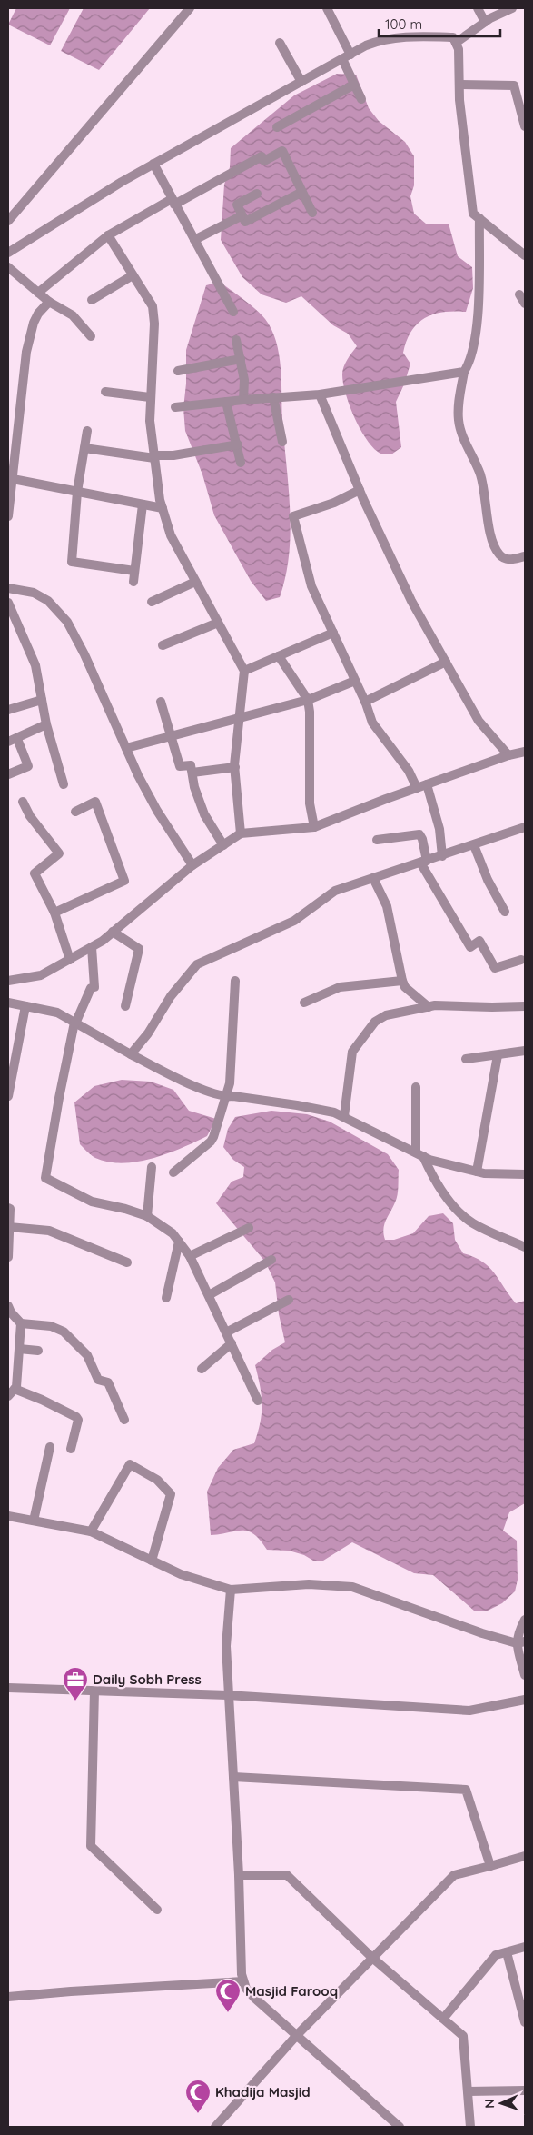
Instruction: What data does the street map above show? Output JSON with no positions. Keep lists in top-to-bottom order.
{
  "places": {
    "office": ["Daily Sobh Press"],
    "mosque": ["Masjid Farooq", "Khadija Masjid"]
  },
  "scale_bar": "100 m",
  "north": "left"
}
